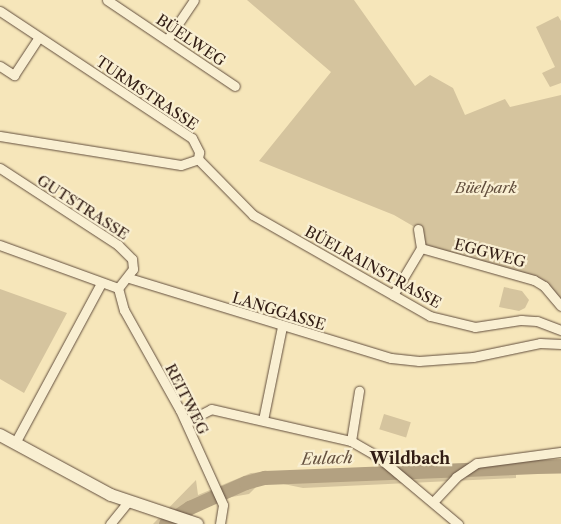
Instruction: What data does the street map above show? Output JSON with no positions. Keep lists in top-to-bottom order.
{
  "streets": {
    "street": [
      "BÜELWEG",
      "TURMSTRASSE",
      "GUTSTRASSE",
      "EGGWEG",
      "BÜELRAINSTRASSE",
      "LANGGASSE",
      "REITWEG"
    ]
  },
  "crossings": [
    ["TURMSTRASSE", "BÜELRAINSTRASSE"],
    ["GUTSTRASSE", "LANGGASSE"]
  ],
  "districts": ["Wildbach"],
  "water": ["Eulach"],
  "parks": ["Büelpark"]
}
